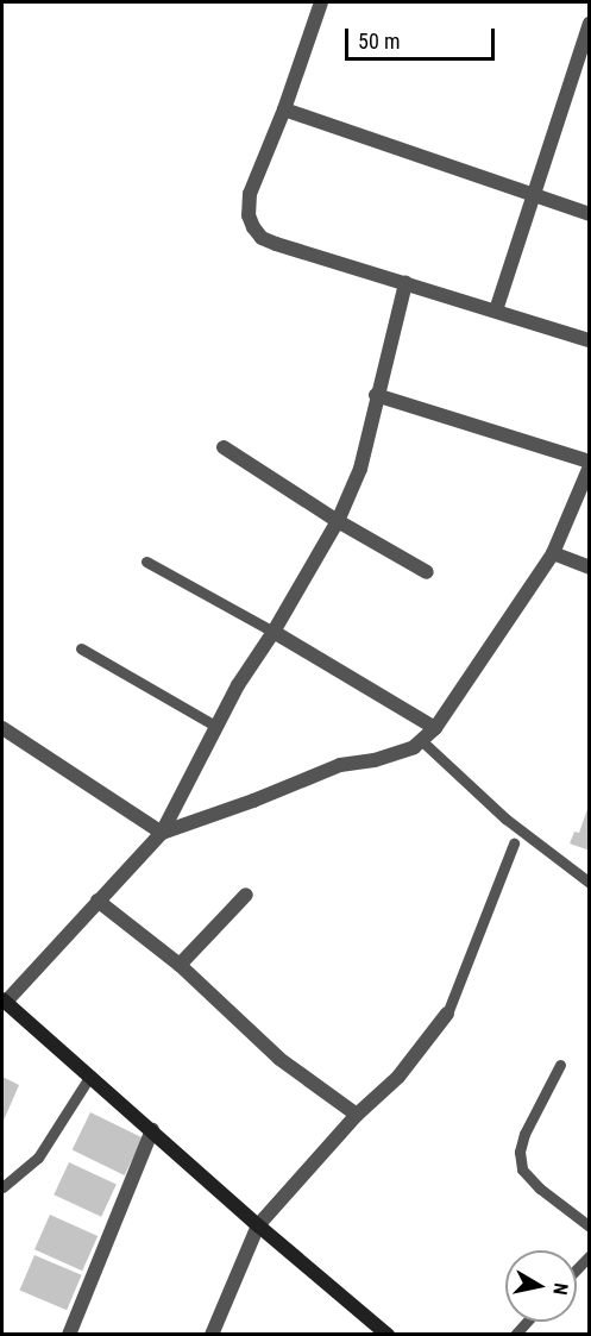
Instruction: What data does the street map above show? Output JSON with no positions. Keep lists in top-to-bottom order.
{
  "scale_bar": "50 m",
  "north": "right"
}
